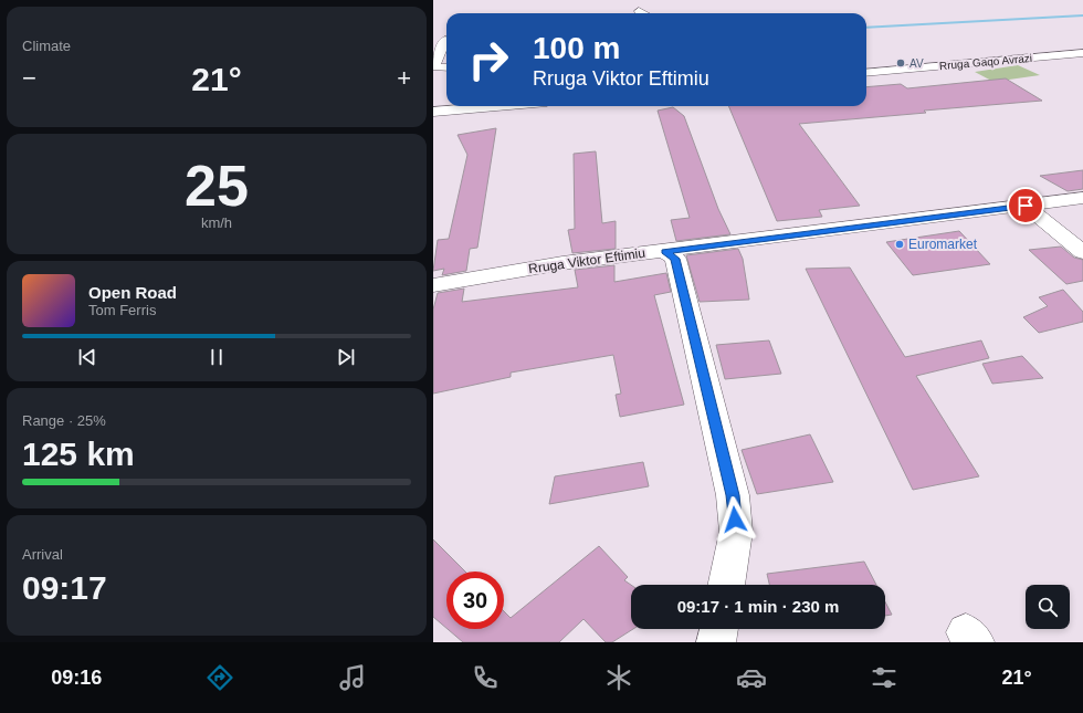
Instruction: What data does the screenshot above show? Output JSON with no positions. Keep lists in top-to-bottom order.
{
  "streets": {
    "street": ["Rruga Gaqo Avrazi", "Rruga Viktor Eftimiu"]
  },
  "places": ["AV", "Euromarket"],
  "page": {
    "tile": [
      "Climate",
      ["25", "km/h"],
      ["Range · 25%", "125 km"],
      ["Arrival", "09:17"]
    ],
    "turn": ["100 m", "Rruga Viktor Eftimiu"],
    "heat": ["−", "21°", "+"],
    "song": ["Open Road", "Tom Ferris"],
    "limit": "30",
    "trip": "09:17 · 1 min · 230 m",
    "tabs": ["09:16", "21°"]
  }
}
